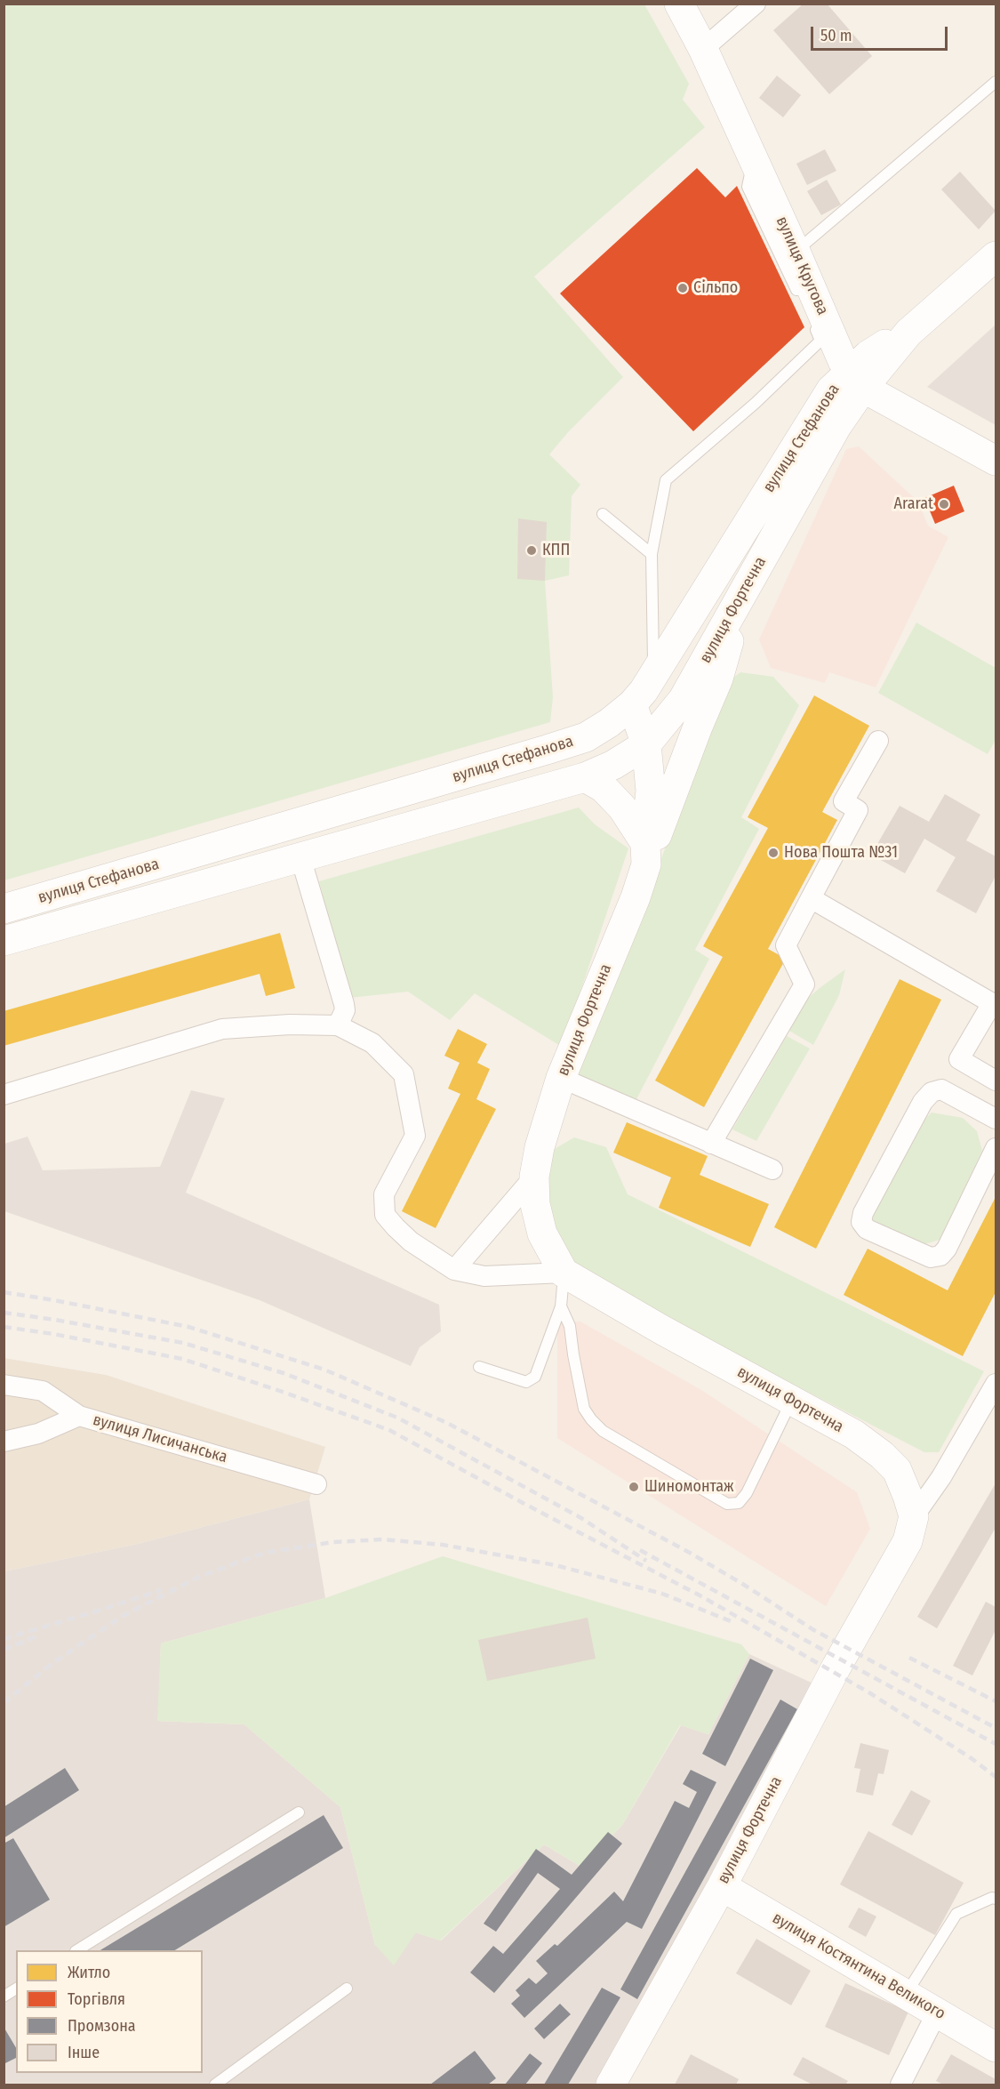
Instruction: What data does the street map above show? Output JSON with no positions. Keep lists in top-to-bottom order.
{
  "streets": {
    "main road": [
      "вулиця Кругова",
      "вулиця Стефанова",
      "вулиця Фортечна",
      "вулиця Костянтина Великого"
    ],
    "street": ["вулиця Лисичанська"]
  },
  "crossings": [
    ["вулиця Кругова", "вулиця Стефанова"],
    ["вулиця Кругова", "вулиця Фортечна"],
    ["вулиця Стефанова", "вулиця Фортечна"],
    ["вулиця Фортечна", "вулиця Костянтина Великого"]
  ],
  "places": [
    "Сільпо",
    "Ararat",
    "КПП",
    "Нова Пошта №31",
    "Шиномонтаж"
  ],
  "legend": [
    "Житло",
    "Торгівля",
    "Промзона",
    "Інше"
  ],
  "scale_bar": "50 m"
}
